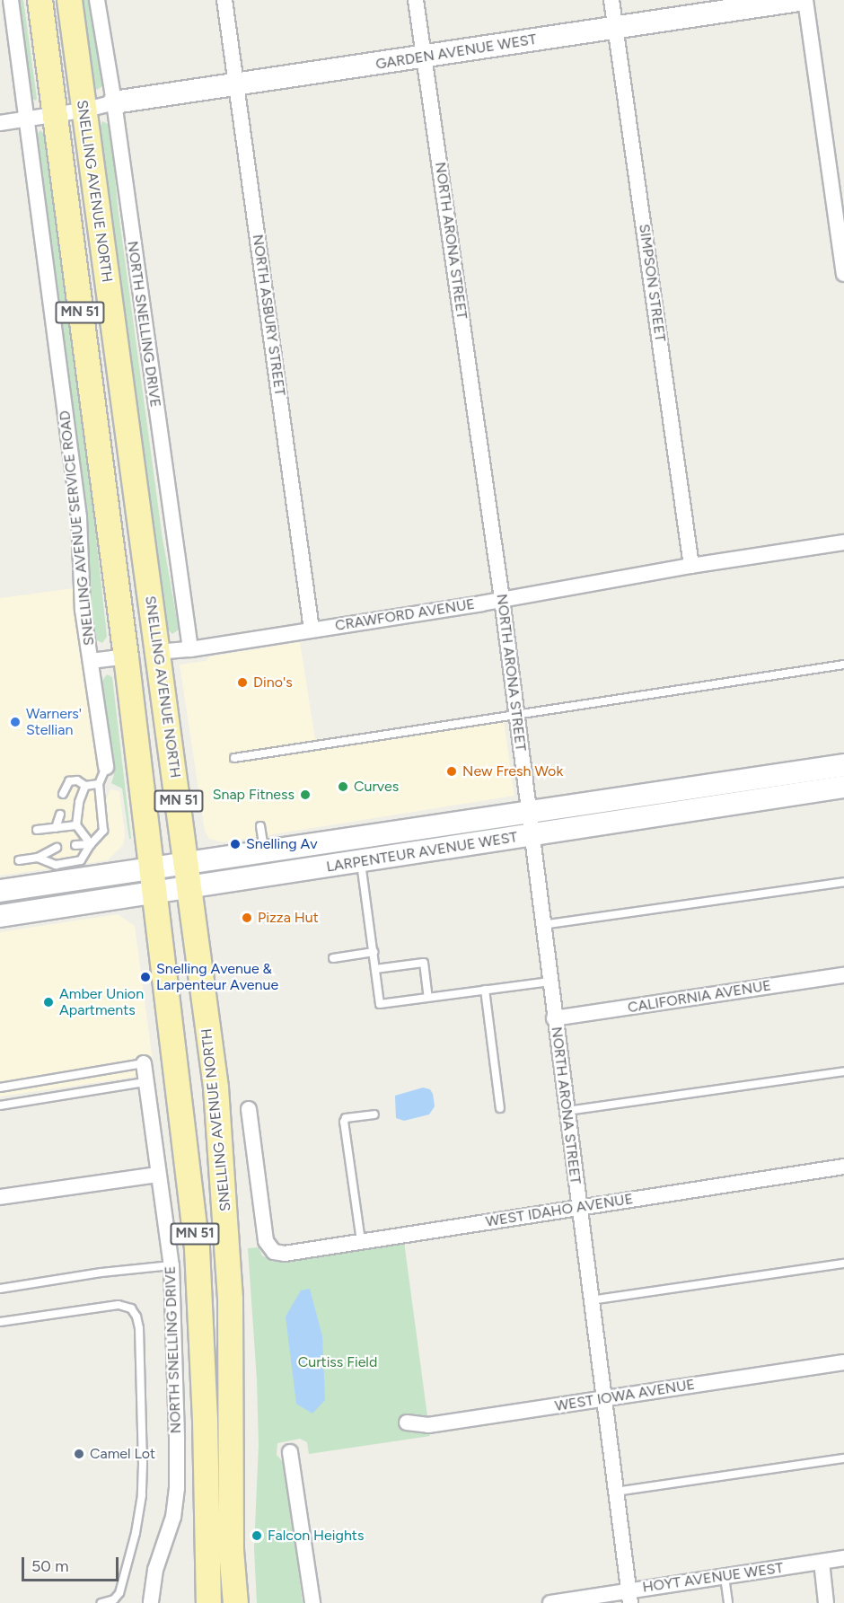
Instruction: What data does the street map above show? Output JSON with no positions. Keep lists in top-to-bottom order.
{
  "streets": {
    "main road": [
      "GARDEN AVENUE WEST",
      "SNELLING AVENUE NORTH",
      "MN 51",
      "LARPENTEUR AVENUE WEST"
    ],
    "street": [
      "NORTH ARONA STREET",
      "SIMPSON STREET",
      "NORTH ASBURY STREET",
      "NORTH SNELLING DRIVE",
      "SNELLING AVENUE SERVICE ROAD",
      "CRAWFORD AVENUE",
      "CALIFORNIA AVENUE",
      "WEST IDAHO AVENUE",
      "WEST IOWA AVENUE",
      "HOYT AVENUE WEST"
    ]
  },
  "crossings": [
    ["GARDEN AVENUE WEST", "NORTH ARONA STREET"],
    ["GARDEN AVENUE WEST", "SIMPSON STREET"],
    ["GARDEN AVENUE WEST", "NORTH ASBURY STREET"],
    ["GARDEN AVENUE WEST", "NORTH SNELLING DRIVE"],
    ["SNELLING AVENUE NORTH", "CRAWFORD AVENUE"],
    ["SNELLING AVENUE NORTH", "LARPENTEUR AVENUE WEST"],
    ["NORTH ARONA STREET", "CRAWFORD AVENUE"],
    ["NORTH ARONA STREET", "LARPENTEUR AVENUE WEST"],
    ["NORTH ARONA STREET", "CALIFORNIA AVENUE"],
    ["NORTH ARONA STREET", "WEST IDAHO AVENUE"],
    ["NORTH ARONA STREET", "WEST IOWA AVENUE"],
    ["NORTH ARONA STREET", "HOYT AVENUE WEST"],
    ["SIMPSON STREET", "CRAWFORD AVENUE"],
    ["NORTH ASBURY STREET", "CRAWFORD AVENUE"],
    ["NORTH SNELLING DRIVE", "CRAWFORD AVENUE"]
  ],
  "parks": ["Curtiss Field"],
  "places": [
    "Dino's",
    "Warners' Stellian",
    "New Fresh Wok",
    "Curves",
    "Snap Fitness",
    "Snelling Av",
    "Pizza Hut",
    "Snelling Avenue & Larpenteur Avenue",
    "Amber Union Apartments",
    "Camel Lot",
    "Falcon Heights"
  ],
  "scale_bar": "50 m"
}
